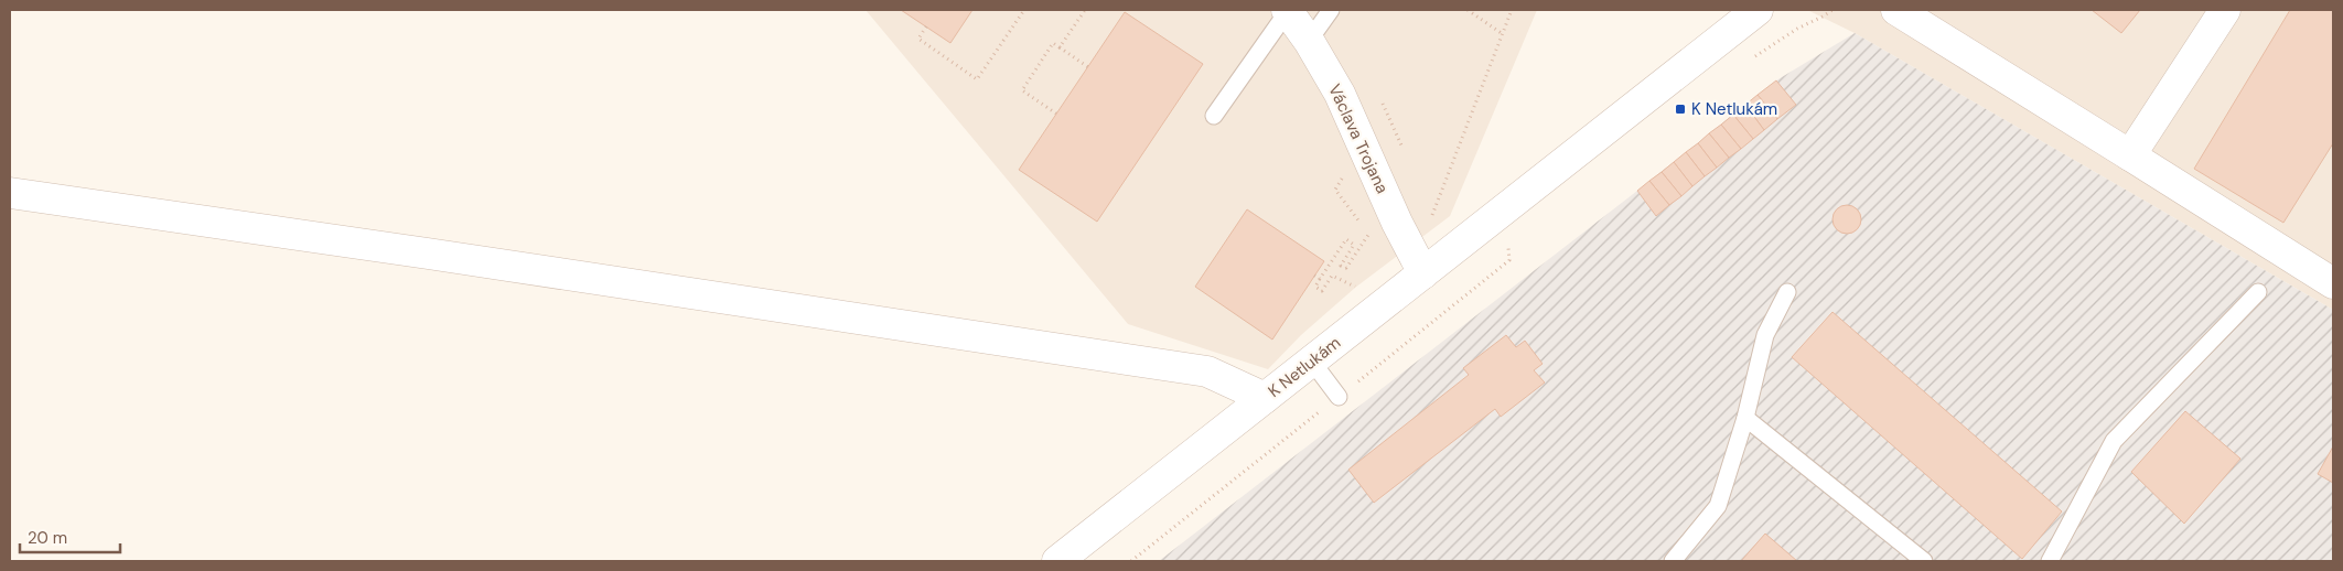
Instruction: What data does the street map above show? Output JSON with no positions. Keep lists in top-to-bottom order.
{
  "streets": {
    "street": ["Václava Trojana", "K Netlukám"]
  },
  "crossings": [
    ["Václava Trojana", "K Netlukám"]
  ],
  "places": {
    "transit": ["K Netlukám"]
  },
  "scale_bar": "20 m"
}
